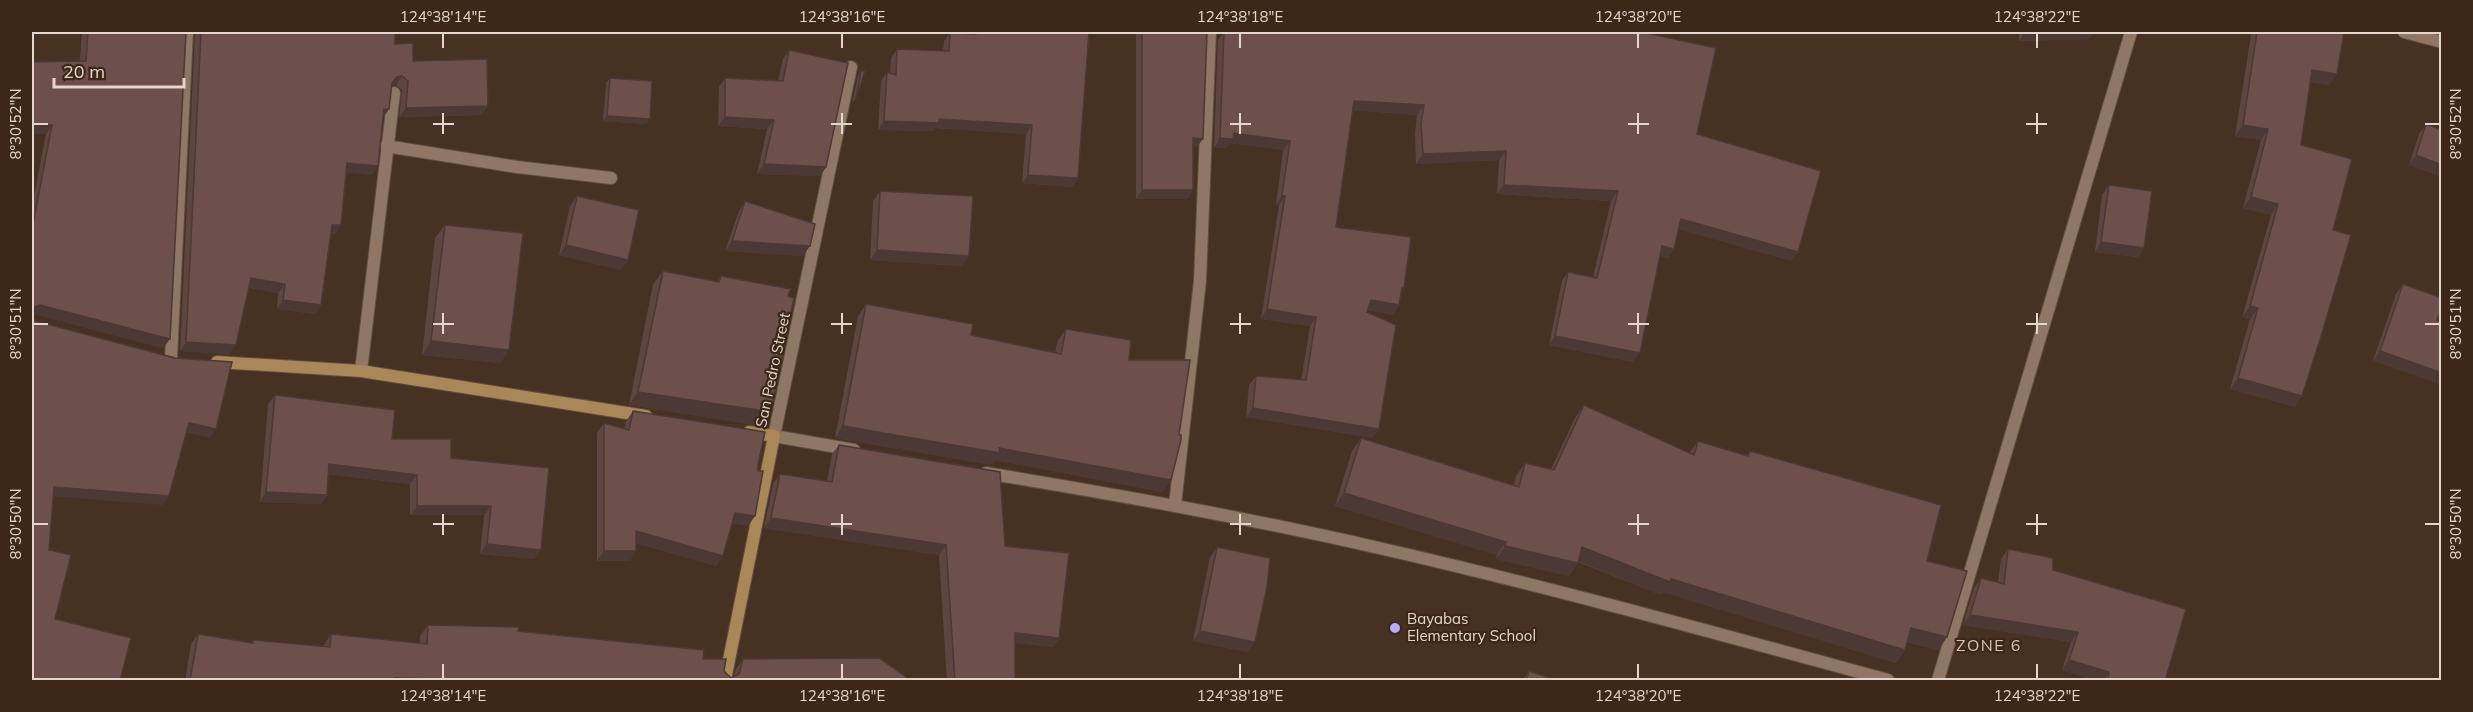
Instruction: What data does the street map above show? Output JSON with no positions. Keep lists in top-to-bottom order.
{
  "streets": {
    "street": ["San Pedro Street"]
  },
  "districts": ["ZONE 6"],
  "places": ["Bayabas Elementary School"],
  "scale_bar": "20 m",
  "coordinates": [
    "124°38'14\"E",
    "124°38'16\"E",
    "124°38'18\"E",
    "124°38'20\"E",
    "124°38'22\"E",
    "8°30'52\"N",
    "8°30'51\"N",
    "8°30'50\"N"
  ]
}
